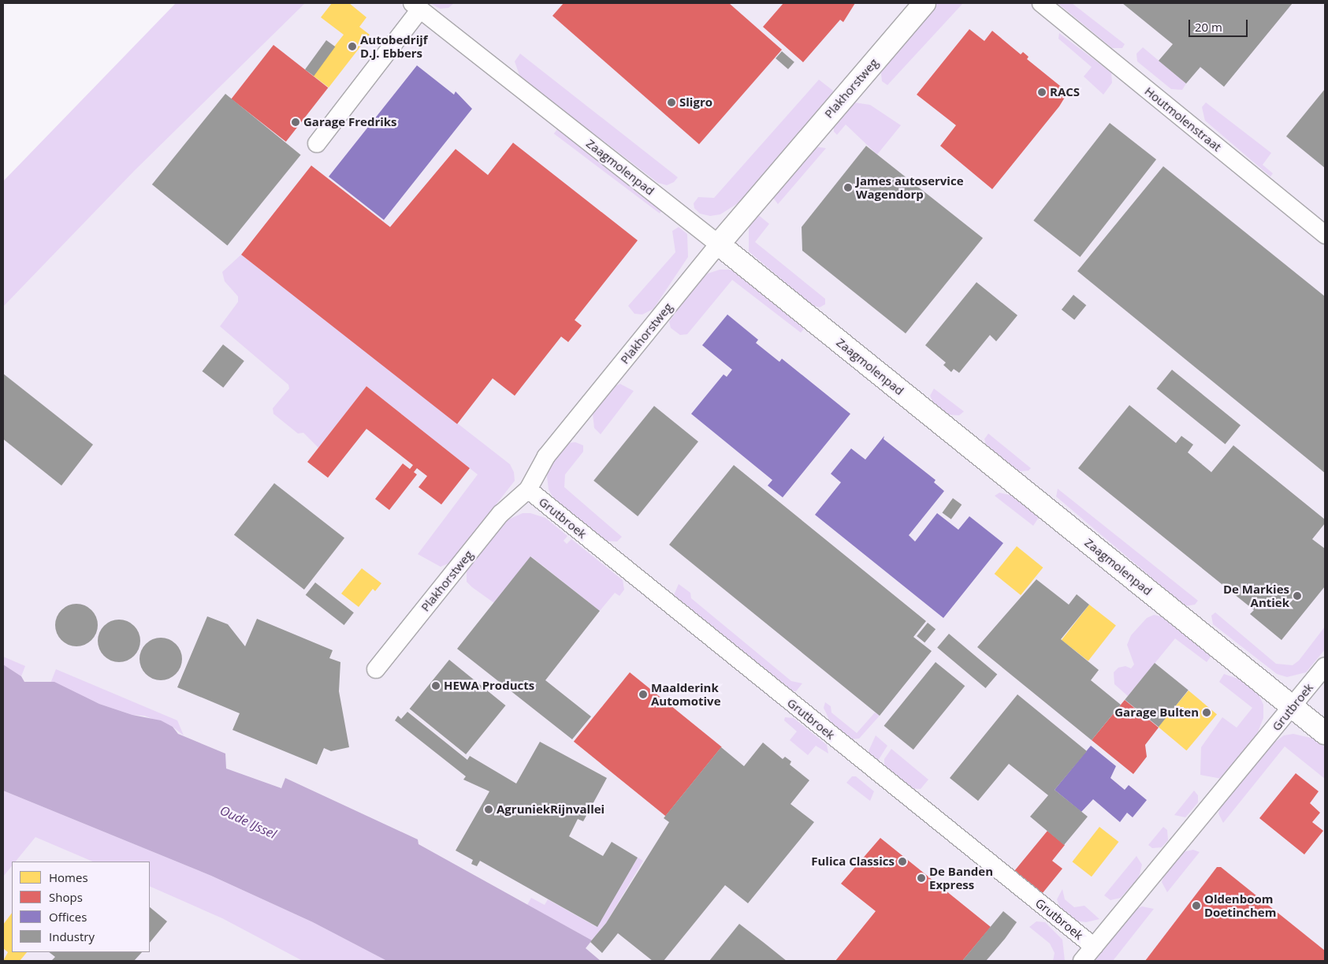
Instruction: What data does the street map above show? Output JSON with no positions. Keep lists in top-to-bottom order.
{
  "streets": {
    "street": [
      "Plakhorstweg",
      "Houtmolenstraat",
      "Zaagmolenpad",
      "Grutbroek"
    ]
  },
  "crossings": [
    ["Plakhorstweg", "Zaagmolenpad"],
    ["Plakhorstweg", "Grutbroek"],
    ["Zaagmolenpad", "Grutbroek"]
  ],
  "water": ["Oude IJssel"],
  "places": [
    "Autobedrijf D.J. Ebbers",
    "RACS",
    "Sligro",
    "Garage Fredriks",
    "James autoservice Wagendorp",
    "De Markies Antiek",
    "HEWA Products",
    "Maalderink Automotive",
    "Garage Bulten",
    "AgruniekRijnvallei",
    "Fulica Classics",
    "De Banden Express",
    "Oldenboom Doetinchem"
  ],
  "legend": [
    "Homes",
    "Shops",
    "Offices",
    "Industry"
  ],
  "scale_bar": "20 m"
}
